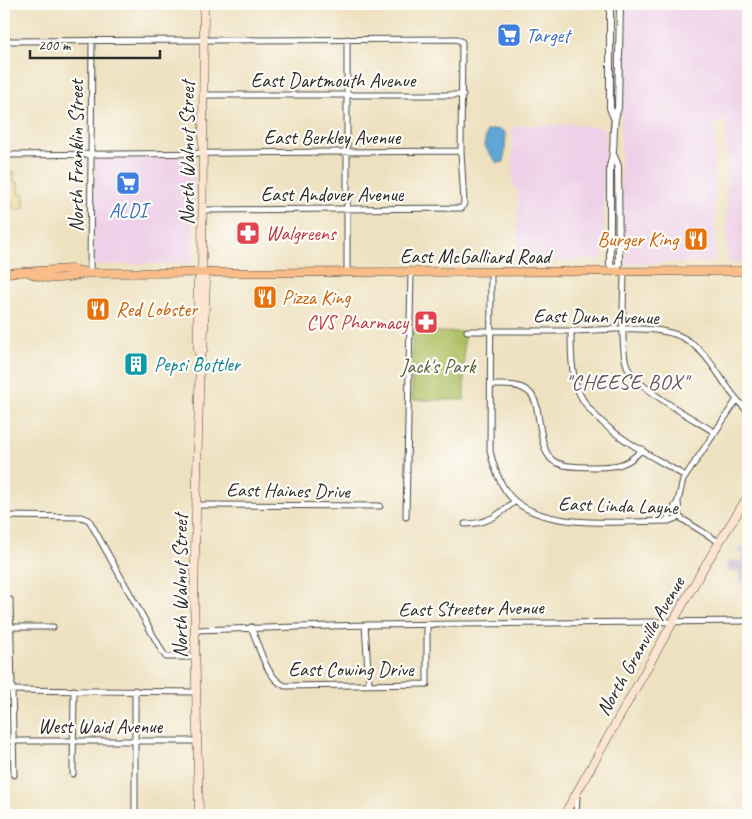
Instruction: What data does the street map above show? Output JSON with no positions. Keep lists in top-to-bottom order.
{
  "streets": {
    "main road": ["North Walnut Street", "East McGalliard Road", "North Granville Avenue"],
    "street": [
      "East Dartmouth Avenue",
      "East Berkley Avenue",
      "North Franklin Street",
      "East Andover Avenue",
      "East Dunn Avenue",
      "East Haines Drive",
      "East Linda Layne",
      "East Streeter Avenue",
      "East Cowing Drive",
      "West Waid Avenue"
    ]
  },
  "crossings": [
    ["East Dartmouth Avenue", "North Walnut Street"],
    ["East Berkley Avenue", "North Walnut Street"],
    ["East Berkley Avenue", "North Franklin Street"],
    ["East Berkley Avenue", "East Andover Avenue"],
    ["North Walnut Street", "East Andover Avenue"],
    ["North Walnut Street", "East McGalliard Road"],
    ["North Walnut Street", "East Haines Drive"],
    ["North Walnut Street", "East Streeter Avenue"],
    ["North Walnut Street", "West Waid Avenue"],
    ["North Franklin Street", "East McGalliard Road"],
    ["East Linda Layne", "North Granville Avenue"],
    ["East Streeter Avenue", "North Granville Avenue"],
    ["East Streeter Avenue", "East Cowing Drive"]
  ],
  "districts": ["\"CHEESE BOX\""],
  "parks": ["Jack's Park"],
  "places": {
    "supermarket": ["Target", "ALDI"],
    "pharmacy": ["Walgreens", "CVS Pharmacy"],
    "restaurant": ["Burger King", "Pizza King", "Red Lobster"],
    "building": ["Pepsi Bottler"]
  },
  "scale_bar": "200 m"
}
